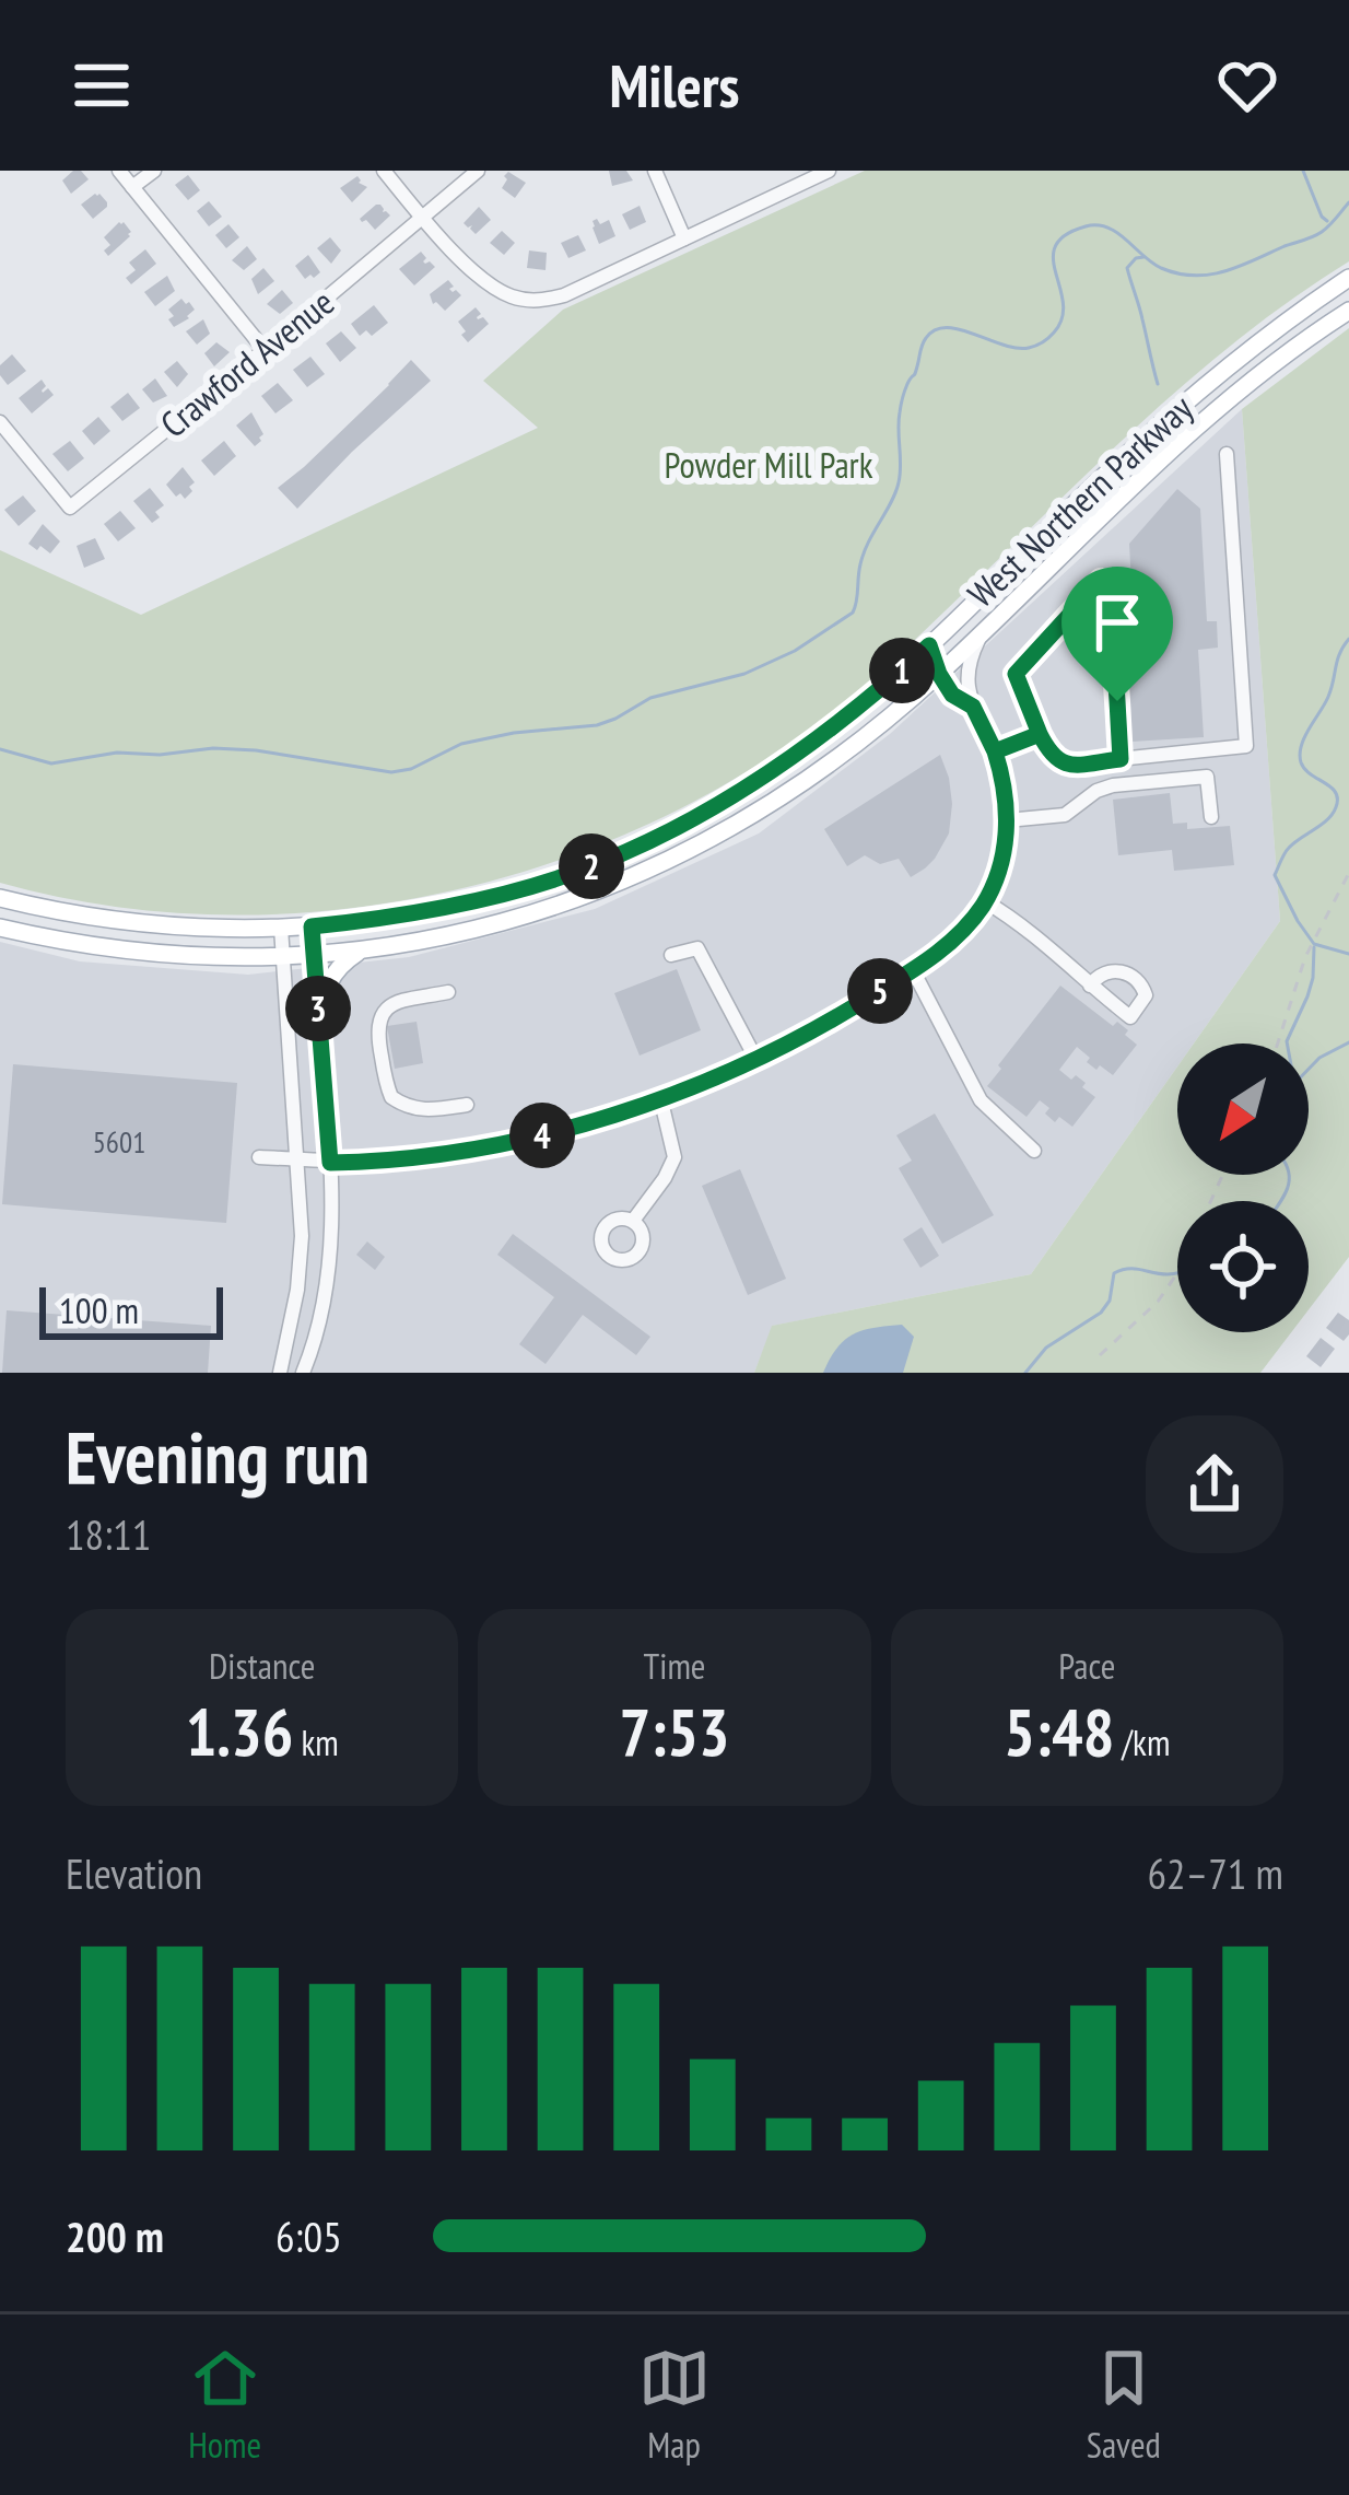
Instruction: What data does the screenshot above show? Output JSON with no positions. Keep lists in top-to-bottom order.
{
  "streets": {
    "main road": ["West Northern Parkway"],
    "street": ["Crawford Avenue"]
  },
  "parks": ["Powder Mill Park"],
  "house_numbers": ["5601"],
  "scale_bar": "100 m",
  "north": "bottom left",
  "page": {
    "header": "Milers",
    "pins": [
      "1",
      "2",
      "5",
      "3",
      "4"
    ],
    "scale": "100 m",
    "heading": ["Evening run", "18:11"],
    "stats": [
      ["Distance", "1.36 km"],
      ["Time", "7:53"],
      ["Pace", "5:48 /km"]
    ],
    "chart": ["Elevation", "62–71 m"],
    "list": [
      {
        "name": "200 m",
        "note": "6:05"
      }
    ],
    "tabs": ["Home", "Map", "Saved"]
  }
}
